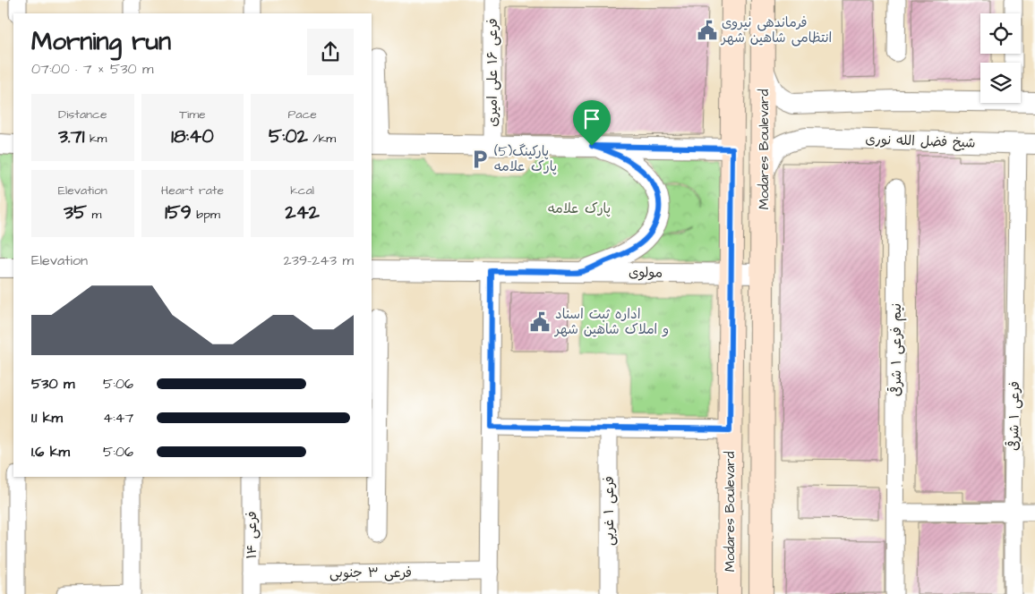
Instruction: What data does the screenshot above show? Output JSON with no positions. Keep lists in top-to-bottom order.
{
  "streets": {
    "main road": ["Modares Boulevard"],
    "street": [
      "فرعی ۱۶ علی امیری",
      "شیخ فضل الله نوری",
      "مولوی",
      "نیم فرعی ۱ شرقی",
      "فرعی ۱ شرقی",
      "فرعی ۱ غربی",
      "فرعی ۱۴",
      "فرعی ۳ جنوبی"
    ]
  },
  "crossings": [
    ["شیخ فضل الله نوری", "Modares Boulevard"],
    ["شیخ فضل الله نوری", "فرعی ۱ شرقی"],
    ["Modares Boulevard", "مولوی"],
    ["فرعی ۱۴", "فرعی ۳ جنوبی"]
  ],
  "parks": ["پارک علامه"],
  "places": {
    "public building": ["فرماندهی نیروی انتظامی شاهین شهر", "اداره ثبت اسناد و املاک شاهین شهر"],
    "parking": ["پارکینگ(5) پارک علامه"]
  },
  "page": {
    "heading": ["Morning run", "07:00 · 7 × 530 m"],
    "stats": [
      ["Distance", "3.71 km"],
      ["Time", "18:40"],
      ["Pace", "5:02 /km"],
      ["Elevation", "35 m"],
      ["Heart rate", "159 bpm"],
      ["kcal", "242"]
    ],
    "chart": ["Elevation", "239–243 m"],
    "list": [
      {
        "name": "530 m",
        "note": "5:06"
      },
      {
        "name": "1.1 km",
        "note": "4:47"
      },
      {
        "name": "1.6 km",
        "note": "5:06"
      }
    ]
  }
}
